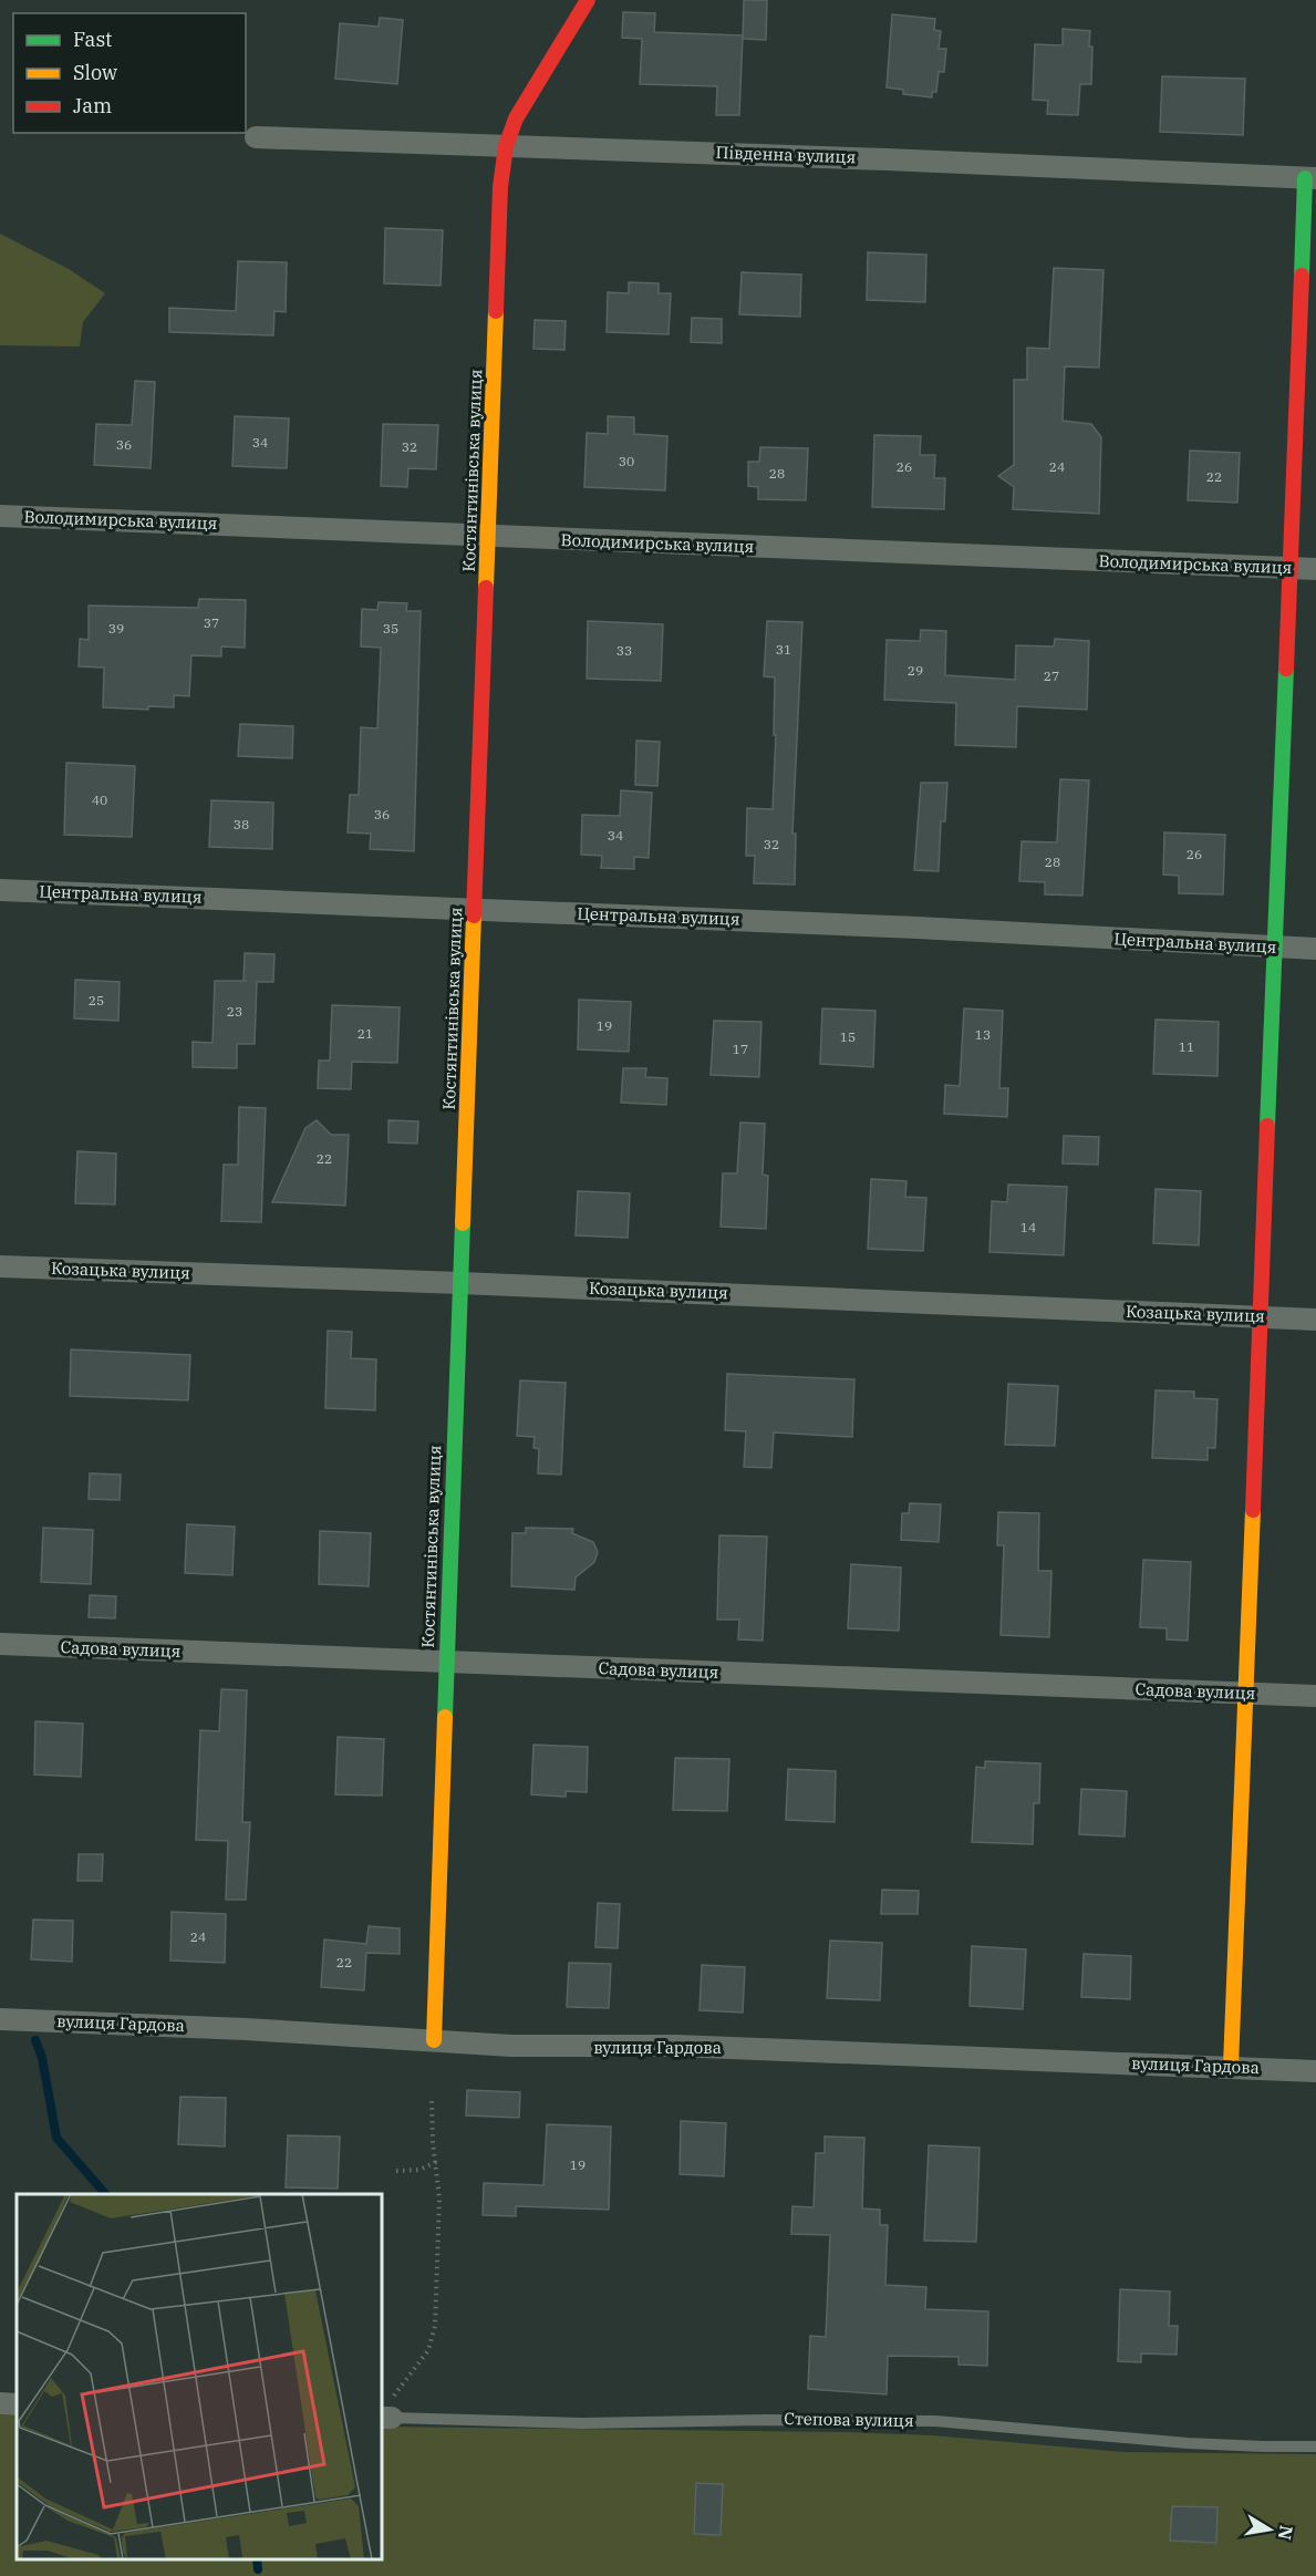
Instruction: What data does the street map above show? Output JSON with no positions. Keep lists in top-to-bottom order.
{
  "streets": {
    "street": [
      "Південна вулиця",
      "Костянтинівська вулиця",
      "Володимирська вулиця",
      "Центральна вулиця",
      "Козацька вулиця",
      "Садова вулиця",
      "вулиця Гардова"
    ],
    "lane": ["Степова вулиця"]
  },
  "crossings": [
    ["Південна вулиця", "Костянтинівська вулиця"],
    ["Костянтинівська вулиця", "Володимирська вулиця"],
    ["Костянтинівська вулиця", "Центральна вулиця"],
    ["Костянтинівська вулиця", "Козацька вулиця"],
    ["Костянтинівська вулиця", "Садова вулиця"],
    ["Костянтинівська вулиця", "вулиця Гардова"]
  ],
  "house_numbers": [
    "34",
    "36",
    "32",
    "30",
    "26",
    "24",
    "28",
    "22",
    "37",
    "39",
    "35",
    "31",
    "33",
    "29",
    "27",
    "40",
    "36",
    "38",
    "34",
    "32",
    "26",
    "28",
    "25",
    "23",
    "19",
    "21",
    "13",
    "15",
    "11",
    "17",
    "22",
    "14",
    "24",
    "22",
    "19"
  ],
  "legend": ["Fast", "Slow", "Jam"],
  "north": "right"
}
